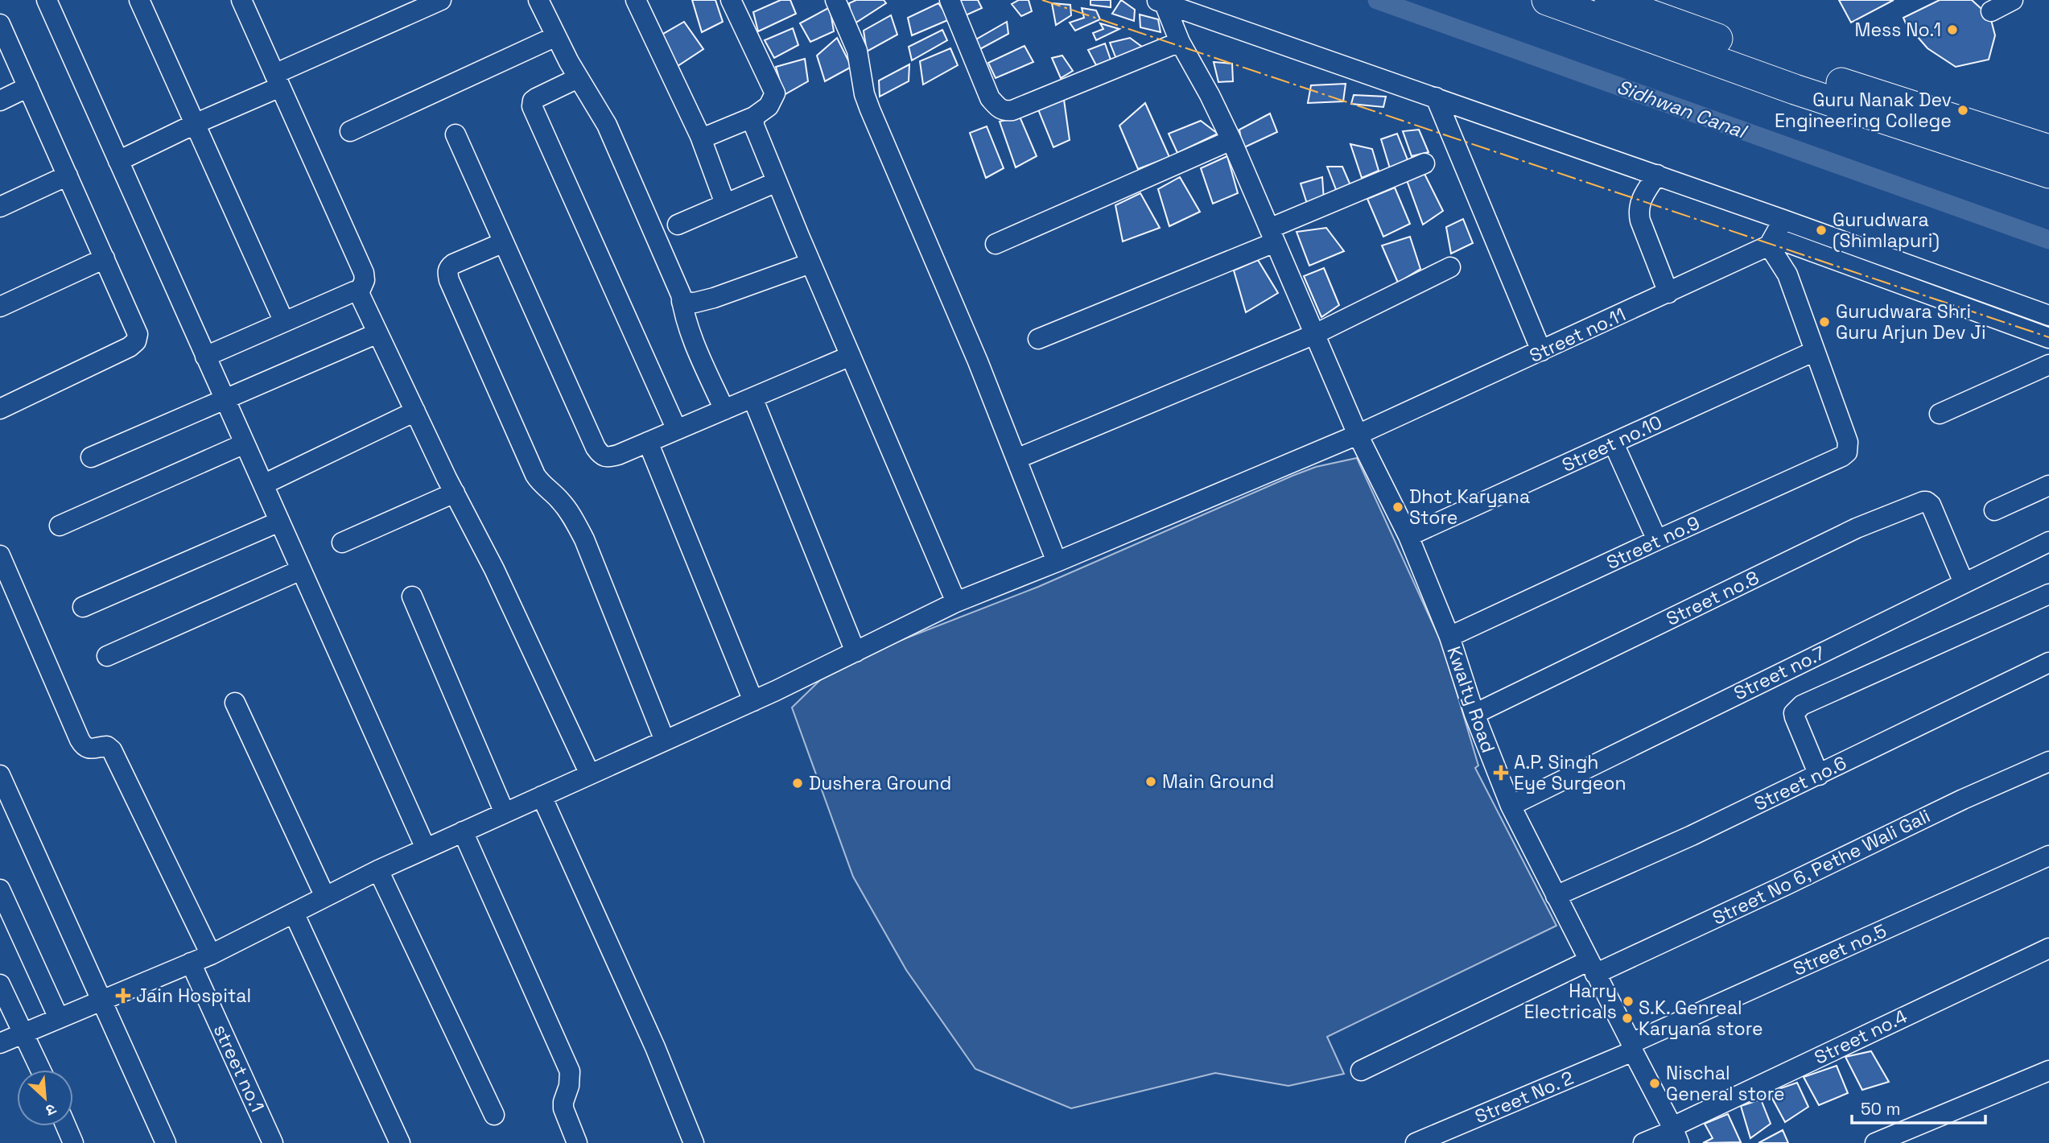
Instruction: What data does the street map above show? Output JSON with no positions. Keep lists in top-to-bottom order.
{
  "streets": {
    "street": [
      "Street no.11",
      "Street no.10",
      "Street no.9",
      "Street no.8",
      "Street no.7",
      "Kwalty Road",
      "Street no.6",
      "Street No 6, Pethe Wali Gali",
      "Street no.5",
      "Street no.4",
      "street no.1",
      "Street No. 2"
    ]
  },
  "crossings": [
    ["Street no.11", "Kwalty Road"],
    ["Street no.11", "street no.1"],
    ["Street no.10", "Street no.9"],
    ["Street no.10", "Kwalty Road"],
    ["Street no.9", "Kwalty Road"],
    ["Street no.8", "Street no.7"],
    ["Street no.8", "Kwalty Road"],
    ["Street no.7", "Kwalty Road"],
    ["Kwalty Road", "Street no.6"],
    ["Kwalty Road", "Street No 6, Pethe Wali Gali"],
    ["Kwalty Road", "Street no.5"],
    ["Kwalty Road", "Street no.4"],
    ["Kwalty Road", "Street No. 2"],
    ["Street no.5", "Street No. 2"]
  ],
  "water": ["Sidhwan Canal"],
  "places": {
    "other": [
      "Mess No.1",
      "Guru Nanak Dev Engineering College",
      "Gurudwara (Shimlapuri)",
      "Gurudwara Shri Guru Arjun Dev Ji",
      "Dhot Karyana Store",
      "Main Ground",
      "Dushera Ground",
      "Harry Electricals",
      "S.K. Genreal Karyana store",
      "Nischal General store"
    ],
    "health": ["A.P. Singh Eye Surgeon", "Jain Hospital"]
  },
  "scale_bar": "50 m",
  "north": "bottom right"
}
